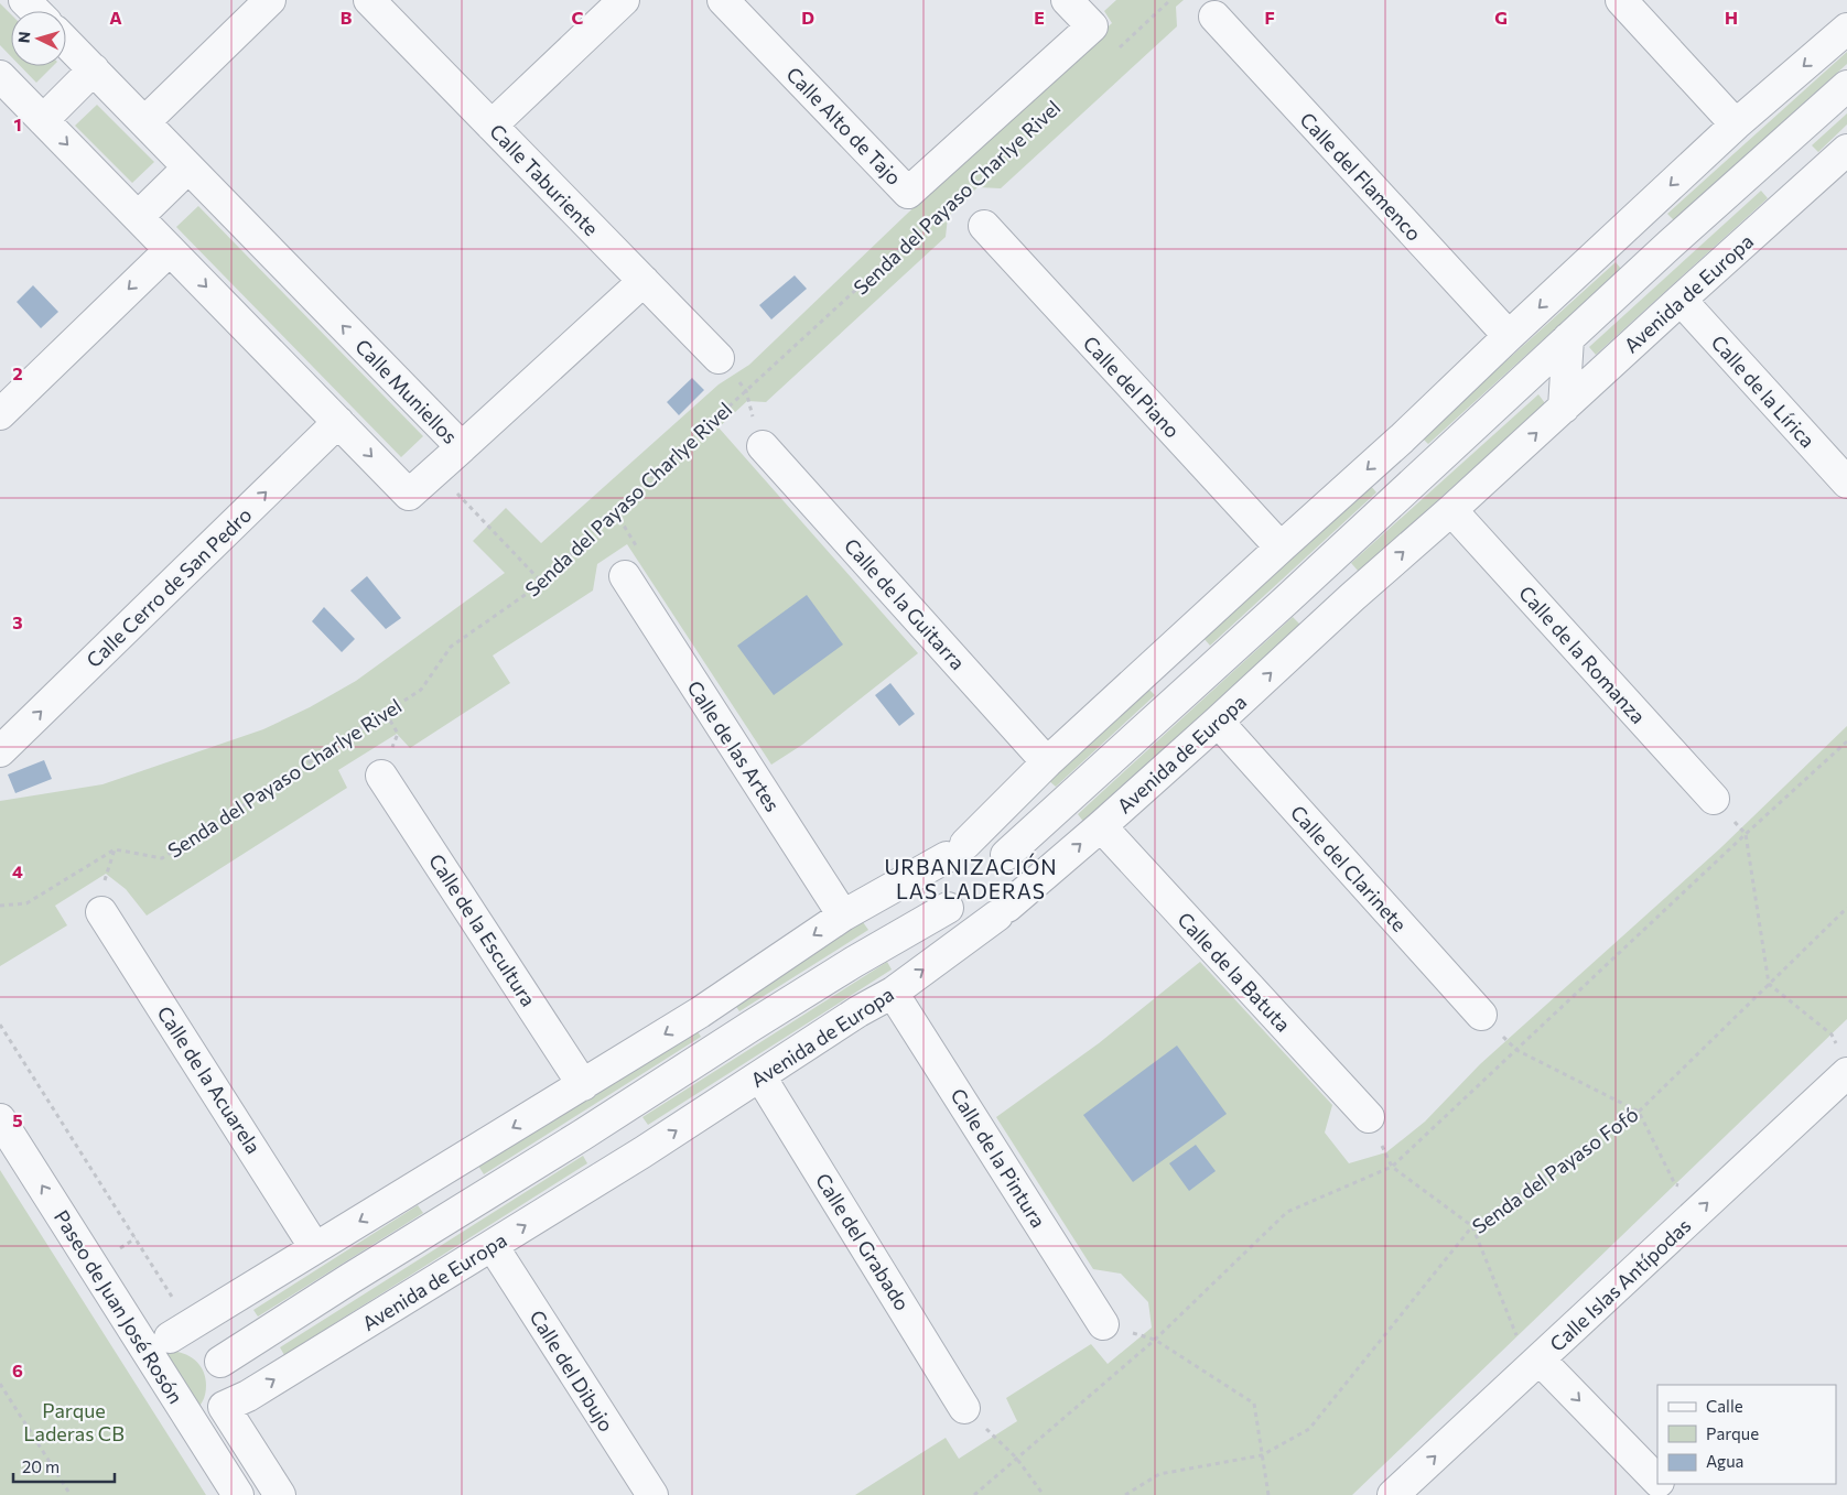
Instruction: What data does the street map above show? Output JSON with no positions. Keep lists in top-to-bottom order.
{
  "streets": {
    "street": [
      "Calle Alto de Tajo",
      "Calle del Flamenco",
      "Calle Taburiente",
      "Avenida de Europa",
      "Calle del Piano",
      "Calle Muniellos",
      "Calle de la Lírica",
      "Calle Cerro de San Pedro",
      "Calle de la Guitarra",
      "Calle de la Romanza",
      "Calle de las Artes",
      "Calle del Clarinete",
      "Calle de la Escultura",
      "Calle de la Batuta",
      "Calle de la Acuarela",
      "Calle de la Pintura",
      "Calle del Grabado",
      "Calle Islas Antípodas",
      "Paseo de Juan José Rosón",
      "Calle del Dibujo"
    ],
    "path": ["Senda del Payaso Charlye Rivel", "Senda del Payaso Fofó"]
  },
  "crossings": [
    ["Senda del Payaso Charlye Rivel", "Calle del Piano"],
    ["Avenida de Europa", "Calle de la Lírica"],
    ["Avenida de Europa", "Calle de la Romanza"],
    ["Avenida de Europa", "Calle del Clarinete"],
    ["Avenida de Europa", "Calle de la Batuta"],
    ["Avenida de Europa", "Calle de la Pintura"],
    ["Avenida de Europa", "Calle del Grabado"],
    ["Avenida de Europa", "Paseo de Juan José Rosón"],
    ["Avenida de Europa", "Calle del Dibujo"],
    ["Calle Muniellos", "Calle Cerro de San Pedro"]
  ],
  "one_way": ["Calle Islas Antípodas", "Paseo de Juan José Rosón"],
  "districts": ["URBANIZACIÓN LAS LADERAS"],
  "parks": ["Parque Laderas CB"],
  "legend": ["Calle", "Parque", "Agua"],
  "scale_bar": "20 m",
  "north": "left",
  "grid": {
    "columns": [
      "A",
      "B",
      "C",
      "D",
      "E",
      "F",
      "G",
      "H"
    ],
    "rows": [
      "1",
      "2",
      "3",
      "4",
      "5",
      "6"
    ]
  }
}
